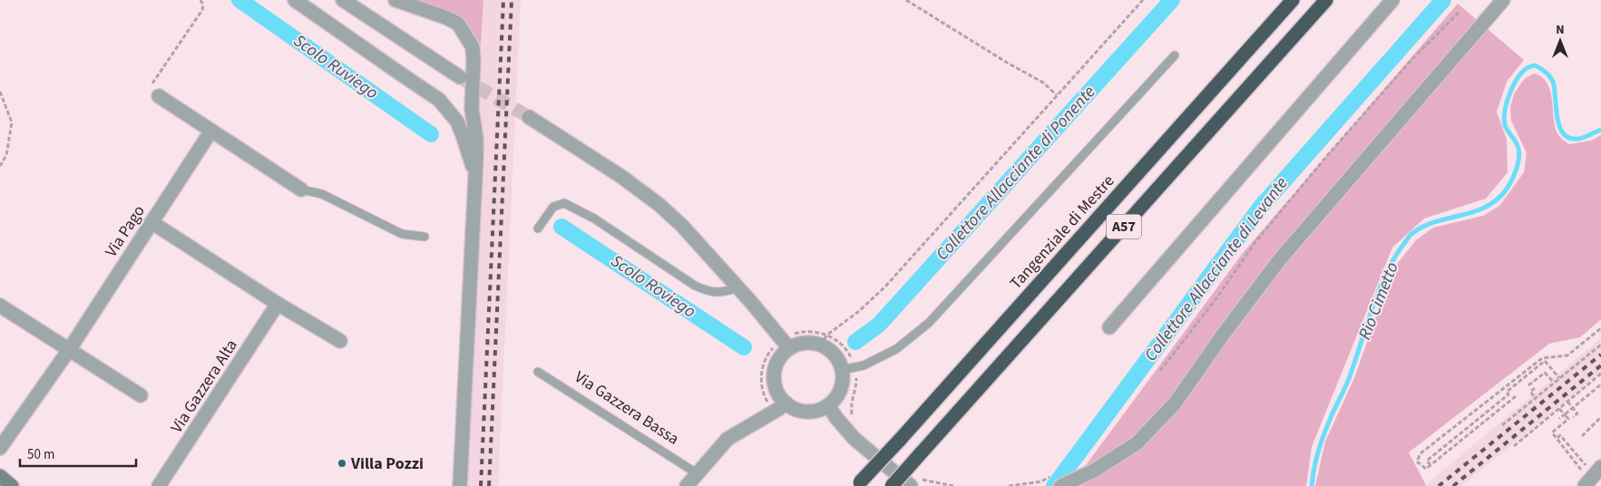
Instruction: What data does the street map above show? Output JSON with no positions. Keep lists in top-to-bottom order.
{
  "streets": {
    "highway": ["A57", "Tangenziale di Mestre"],
    "street": ["Via Pago", "Via Gazzera Alta"],
    "lane": ["Via Gazzera Bassa"]
  },
  "water": [
    "Scolo Ruviego",
    "Collettore Allacciante di Ponente",
    "Collettore Allacciante di Levante",
    "Scolo Roviego",
    "Rio Cimetto"
  ],
  "places": ["Villa Pozzi"],
  "scale_bar": "50 m",
  "north": "top"
}
